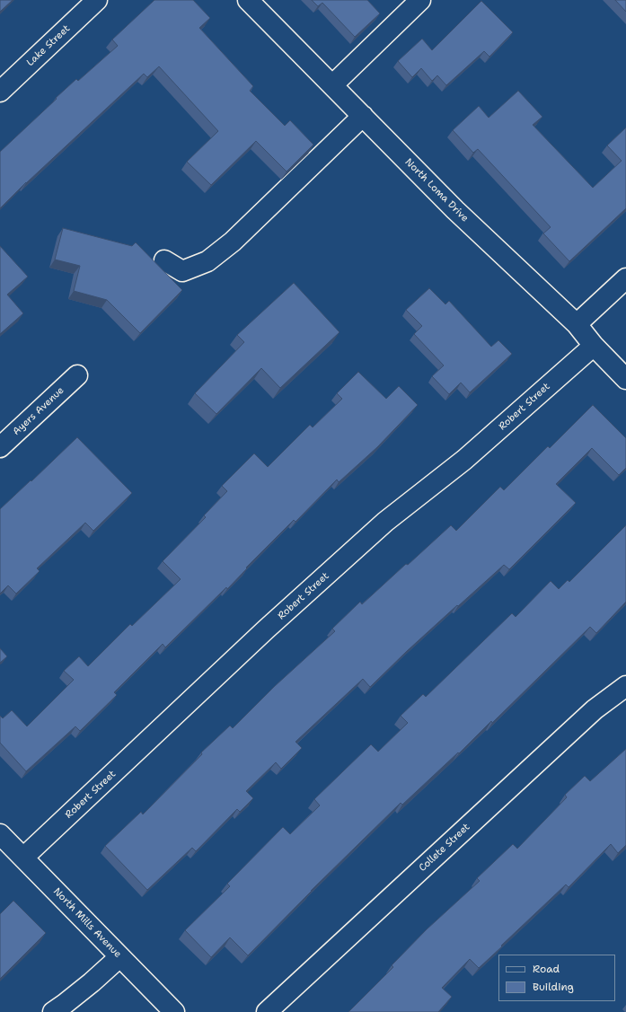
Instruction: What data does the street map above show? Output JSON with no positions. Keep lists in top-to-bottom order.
{
  "streets": {
    "street": [
      "Lake Street",
      "North Loma Drive",
      "Robert Street",
      "Ayers Avenue",
      "Collete Street",
      "North Mills Avenue"
    ]
  },
  "crossings": [
    ["North Loma Drive", "Robert Street"],
    ["Robert Street", "North Mills Avenue"]
  ],
  "legend": ["Road", "Building"]
}
